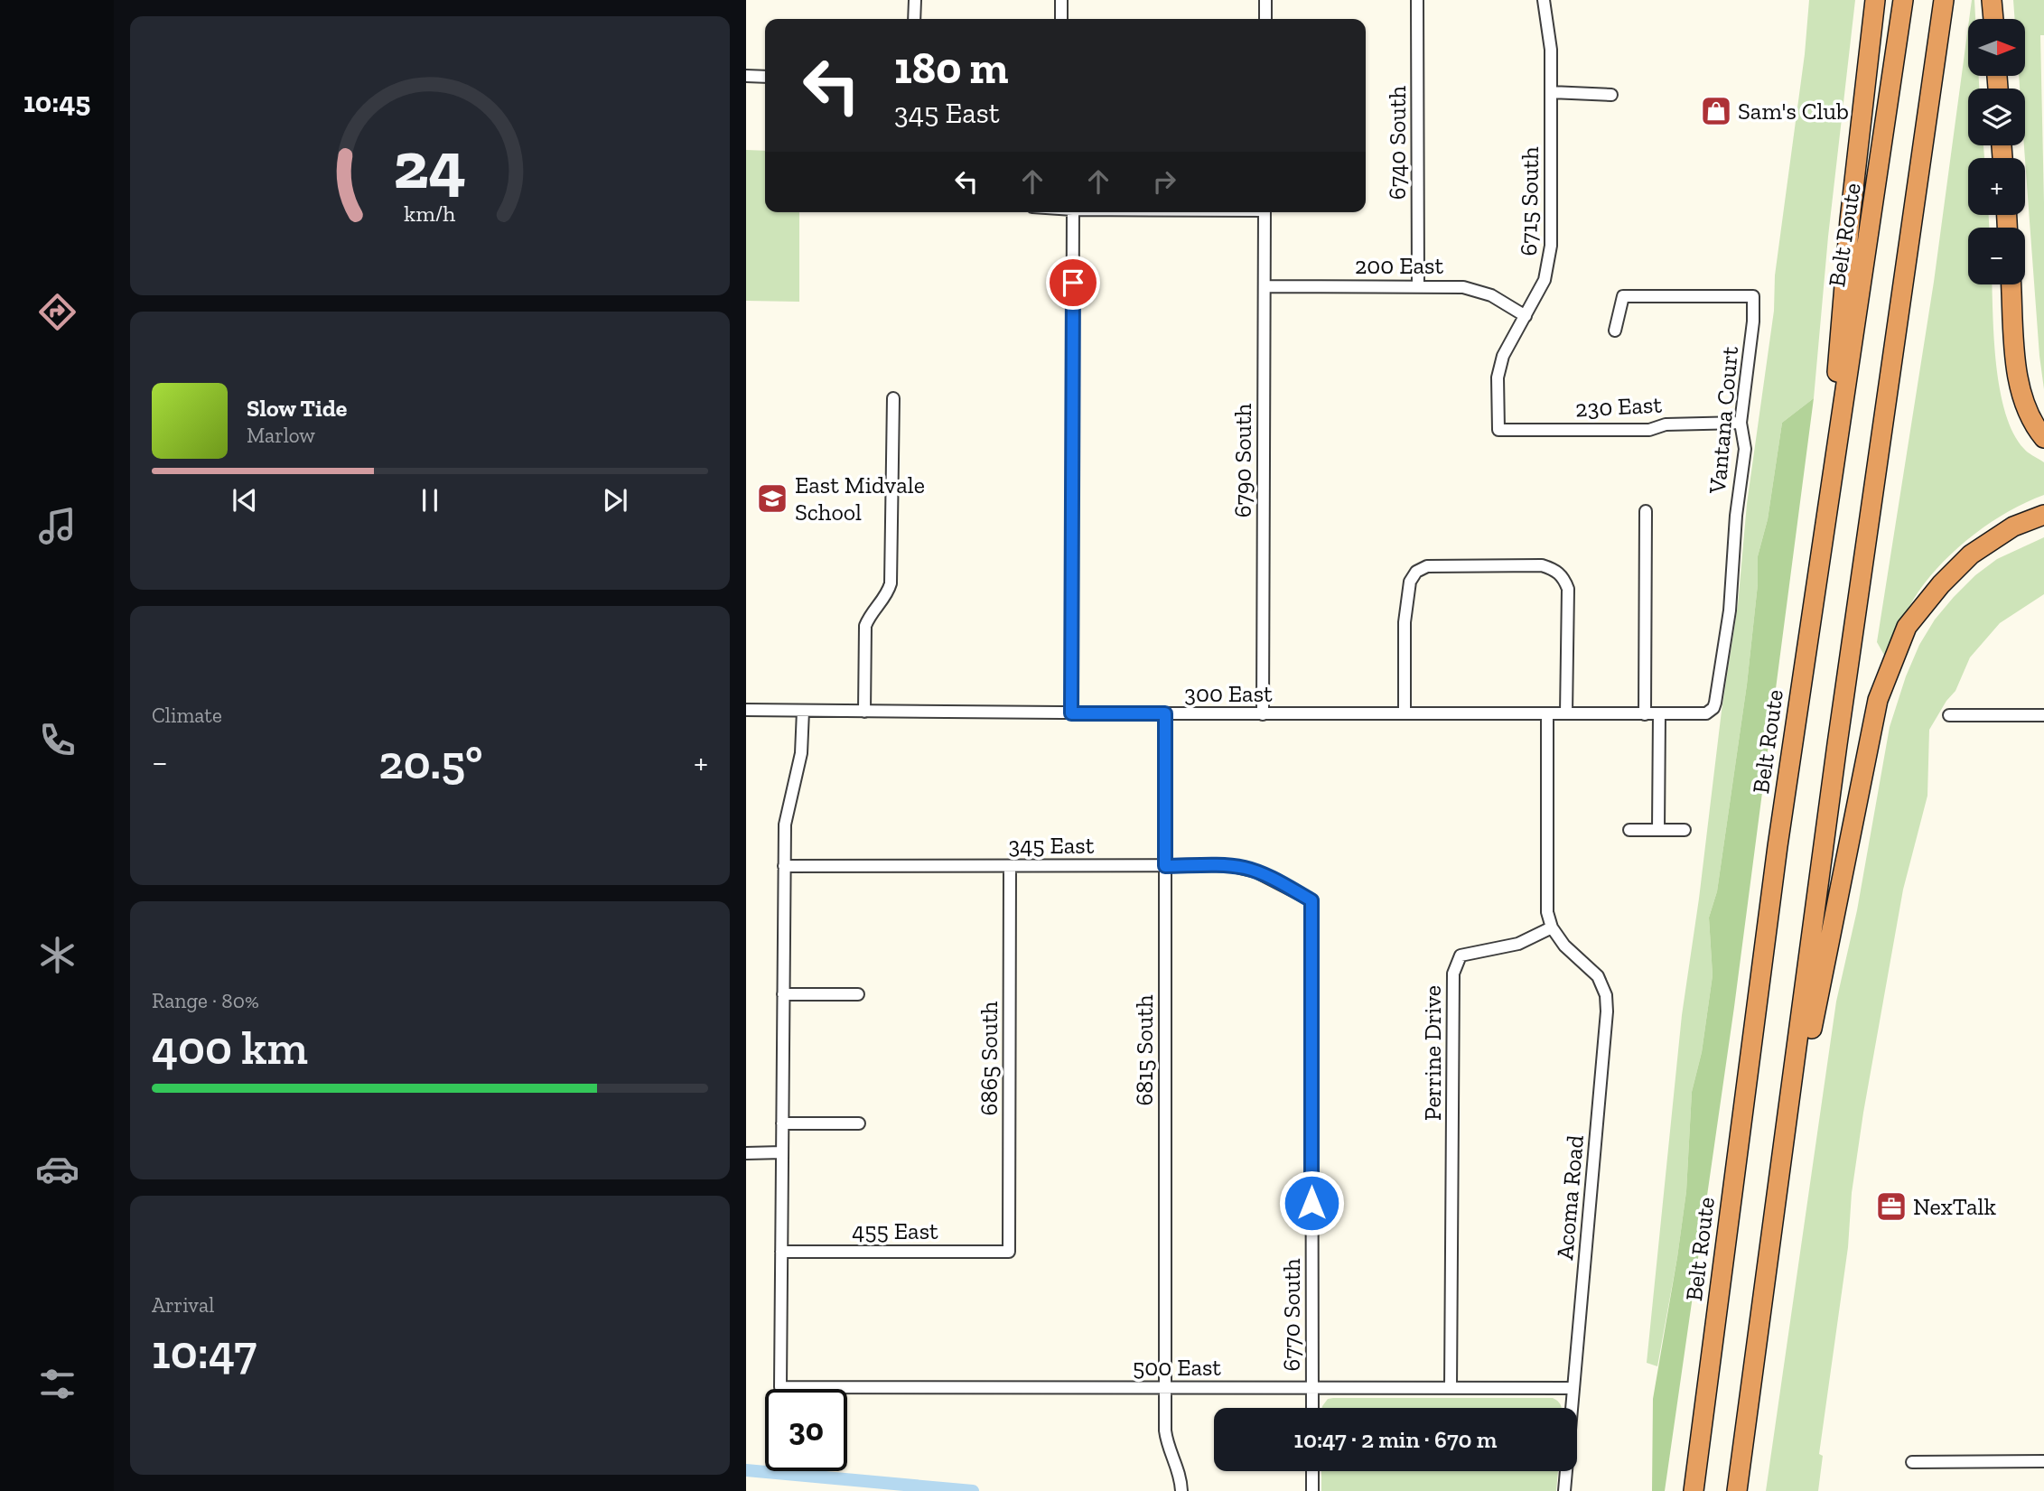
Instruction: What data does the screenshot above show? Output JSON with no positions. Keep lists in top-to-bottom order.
{
  "streets": {
    "highway": ["Belt Route"],
    "street": [
      "6740 South",
      "6715 South",
      "200 East",
      "230 East",
      "Vantana Court",
      "6790 South",
      "300 East",
      "345 East",
      "6815 South",
      "Perrine Drive",
      "6865 South",
      "Acoma Road",
      "455 East",
      "6770 South",
      "500 East"
    ]
  },
  "crossings": [
    ["6740 South", "200 East"],
    ["6715 South", "200 East"],
    ["6715 South", "230 East"],
    ["200 East", "6790 South"],
    ["230 East", "Vantana Court"],
    ["Vantana Court", "300 East"],
    ["6790 South", "300 East"],
    ["300 East", "6815 South"],
    ["345 East", "6815 South"],
    ["345 East", "6865 South"],
    ["345 East", "6770 South"],
    ["6815 South", "500 East"],
    ["Perrine Drive", "Acoma Road"],
    ["Perrine Drive", "500 East"],
    ["6865 South", "455 East"],
    ["Acoma Road", "500 East"],
    ["455 East", "500 East"],
    ["6770 South", "500 East"]
  ],
  "places": {
    "shop": ["Sam's Club"],
    "school or university": ["East Midvale School"],
    "office": ["NexTalk"]
  },
  "north": "right",
  "page": {
    "tabs": "10:45",
    "map_buttons": ["+", "−"],
    "turn": ["180 m", "345 East"],
    "song": ["Slow Tide", "Marlow"],
    "tile": [
      "Climate",
      ["Range · 80%", "400 km"],
      ["Arrival", "10:47"]
    ],
    "heat": ["−", "20.5°", "+"],
    "limit": "30",
    "trip": "10:47 · 2 min · 670 m",
    "gauge": ["24", "km/h"]
  }
}
